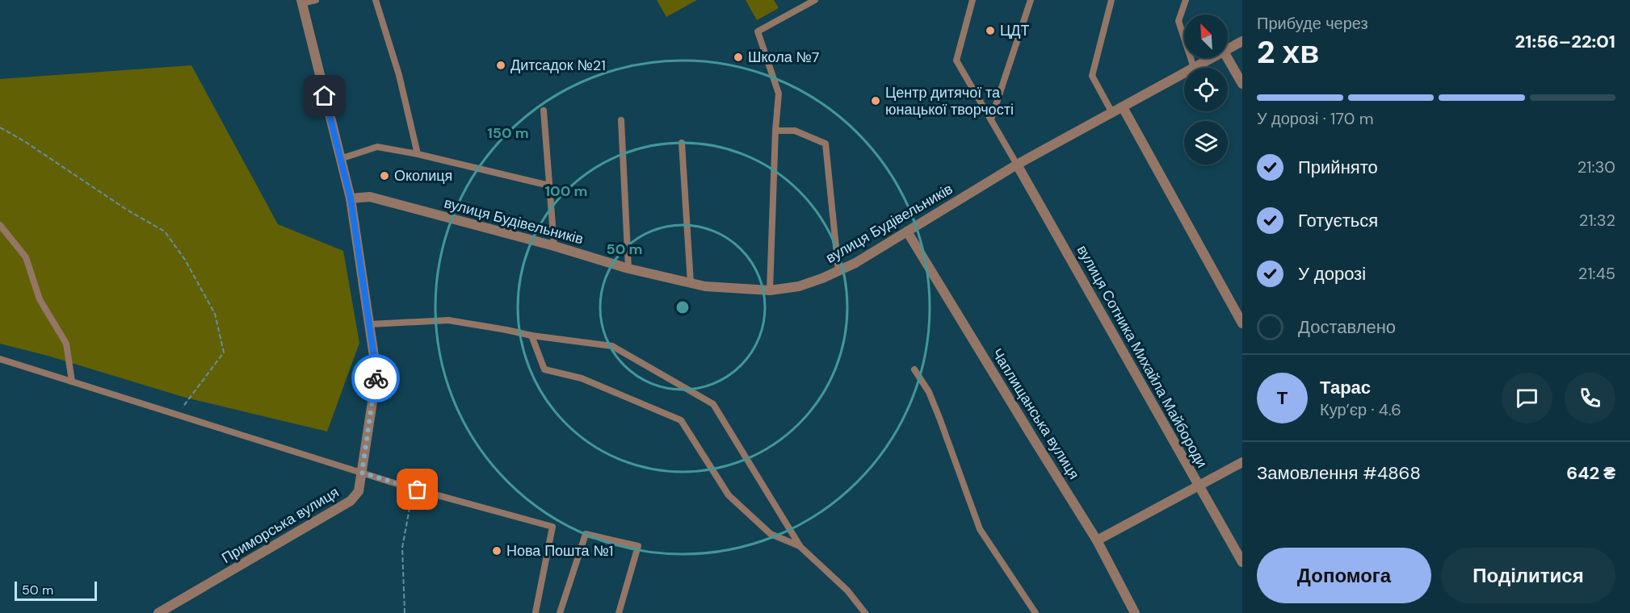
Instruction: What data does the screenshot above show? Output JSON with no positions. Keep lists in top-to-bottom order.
{
  "streets": {
    "street": [
      "вулиця Будівельників",
      "вулиця Сотника Михайла Майбороди",
      "Чаплищанська вулиця",
      "Приморська вулиця"
    ]
  },
  "crossings": [
    ["вулиця Будівельників", "вулиця Сотника Михайла Майбороди"],
    ["вулиця Будівельників", "Чаплищанська вулиця"],
    ["вулиця Будівельників", "Приморська вулиця"]
  ],
  "places": [
    "ЦДТ",
    "Школа №7",
    "Дитсадок №21",
    "Центр дитячої та юнацької творчості",
    "Околиця",
    "Нова Пошта №1"
  ],
  "scale_bar": "50 m",
  "north": "top left",
  "page": {
    "heading": ["2 хв", "Прибуде через", "21:56–22:01"],
    "panel": [
      "Тарас",
      "Кур’єр · 4.6",
      "Замовлення #4868",
      "642 ₴"
    ],
    "bar": "У дорозі · 170 m",
    "list": [
      ["Прийнято", "21:30"],
      ["Готується", "21:32"],
      ["У дорозі", "21:45"],
      "Доставлено"
    ],
    "round": "Т",
    "buttons": ["Допомога", "Поділитися"],
    "scale": "50 m"
  },
  "rings": ["150 m", "100 m", "50 m"]
}
